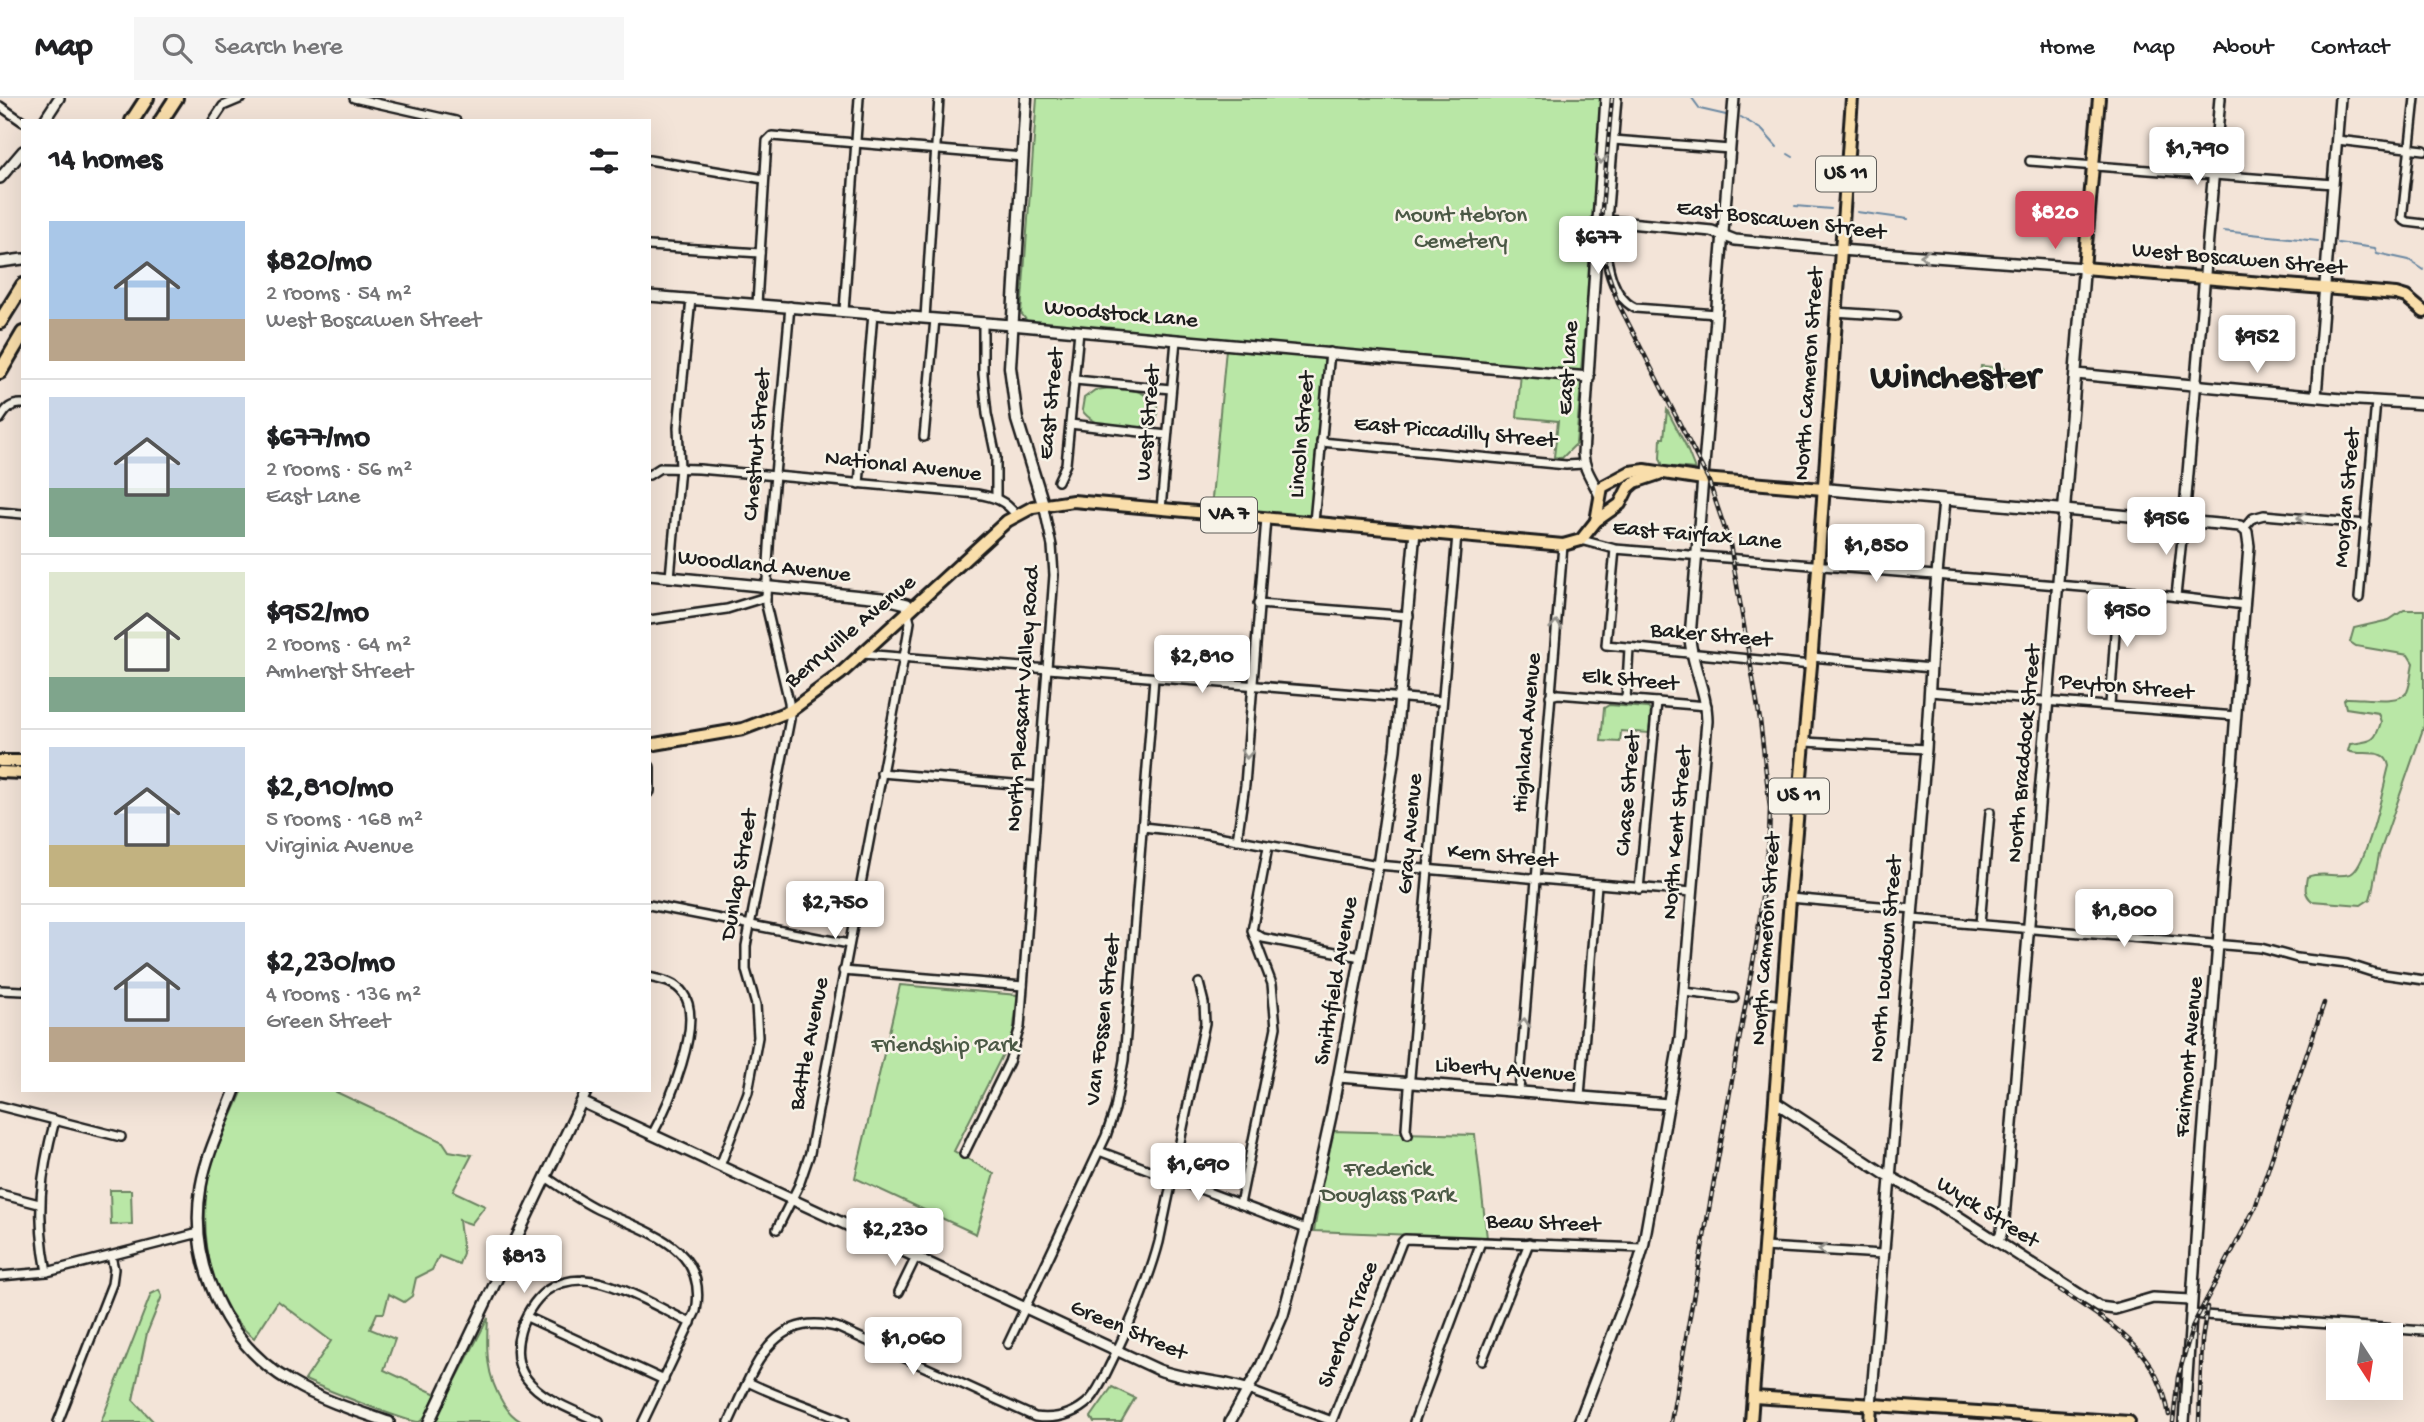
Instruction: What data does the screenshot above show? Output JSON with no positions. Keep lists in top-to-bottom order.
{
  "streets": {
    "main road": [
      "US 11",
      "West Boscawen Street",
      "North Cameron Street",
      "VA 7",
      "Berryville Avenue",
      "North Pleasant Valley Road",
      "North Braddock Street",
      "North Loudoun Street"
    ],
    "street": [
      "East Boscawen Street",
      "Woodstock Lane",
      "East Lane",
      "East Street",
      "West Street",
      "East Piccadilly Street",
      "Lincoln Street",
      "Chestnut Street",
      "National Avenue",
      "Morgan Street",
      "East Fairfax Lane",
      "Woodland Avenue",
      "Baker Street",
      "Elk Street",
      "Peyton Street",
      "Highland Avenue",
      "Chase Street",
      "North Kent Street",
      "Gray Avenue",
      "Kern Street",
      "Dunlap Street",
      "Smithfield Avenue",
      "Van Fossen Street",
      "Battle Avenue",
      "Fairmont Avenue",
      "Liberty Avenue",
      "Wyck Street",
      "Beau Street",
      "Sherlock Trace",
      "Green Street"
    ]
  },
  "crossings": [
    ["US 11", "East Boscawen Street"],
    ["US 11", "North Cameron Street"],
    ["East Boscawen Street", "West Boscawen Street"],
    ["East Boscawen Street", "East Lane"],
    ["East Boscawen Street", "North Cameron Street"],
    ["East Boscawen Street", "North Kent Street"],
    ["West Boscawen Street", "North Braddock Street"],
    ["Woodstock Lane", "East Lane"],
    ["Woodstock Lane", "East Street"],
    ["Woodstock Lane", "West Street"],
    ["Woodstock Lane", "Lincoln Street"],
    ["Woodstock Lane", "Chestnut Street"],
    ["Woodstock Lane", "North Pleasant Valley Road"],
    ["East Lane", "East Piccadilly Street"],
    ["North Cameron Street", "East Fairfax Lane"],
    ["North Cameron Street", "Baker Street"],
    ["North Cameron Street", "Wyck Street"],
    ["West Street", "VA 7"],
    ["East Piccadilly Street", "Lincoln Street"],
    ["Lincoln Street", "VA 7"],
    ["Chestnut Street", "National Avenue"],
    ["Chestnut Street", "Woodland Avenue"],
    ["Chestnut Street", "Berryville Avenue"],
    ["Chestnut Street", "Dunlap Street"],
    ["National Avenue", "VA 7"],
    ["National Avenue", "Berryville Avenue"],
    ["VA 7", "East Fairfax Lane"],
    ["VA 7", "Berryville Avenue"],
    ["VA 7", "North Pleasant Valley Road"],
    ["VA 7", "Highland Avenue"],
    ["VA 7", "Gray Avenue"],
    ["VA 7", "Smithfield Avenue"],
    ["East Fairfax Lane", "Baker Street"],
    ["East Fairfax Lane", "North Braddock Street"],
    ["East Fairfax Lane", "North Kent Street"],
    ["East Fairfax Lane", "North Loudoun Street"],
    ["East Fairfax Lane", "Fairmont Avenue"],
    ["Woodland Avenue", "Berryville Avenue"],
    ["Woodland Avenue", "Battle Avenue"],
    ["Berryville Avenue", "Dunlap Street"],
    ["Berryville Avenue", "Battle Avenue"],
    ["Baker Street", "North Kent Street"],
    ["Baker Street", "North Loudoun Street"],
    ["Elk Street", "Highland Avenue"],
    ["Elk Street", "Chase Street"],
    ["Elk Street", "North Kent Street"],
    ["Peyton Street", "North Braddock Street"],
    ["Peyton Street", "North Loudoun Street"],
    ["Peyton Street", "Fairmont Avenue"],
    ["Highland Avenue", "Kern Street"],
    ["Highland Avenue", "Liberty Avenue"],
    ["North Braddock Street", "Wyck Street"],
    ["Chase Street", "Kern Street"],
    ["North Kent Street", "Kern Street"],
    ["North Kent Street", "Liberty Avenue"],
    ["North Kent Street", "Beau Street"],
    ["Gray Avenue", "Kern Street"],
    ["Gray Avenue", "Liberty Avenue"],
    ["Kern Street", "Smithfield Avenue"],
    ["Kern Street", "Van Fossen Street"],
    ["Dunlap Street", "Green Street"],
    ["North Loudoun Street", "Wyck Street"],
    ["Smithfield Avenue", "Liberty Avenue"],
    ["Smithfield Avenue", "Green Street"],
    ["Van Fossen Street", "Green Street"],
    ["Battle Avenue", "Green Street"],
    ["Fairmont Avenue", "Wyck Street"],
    ["Beau Street", "Sherlock Trace"],
    ["Sherlock Trace", "Green Street"]
  ],
  "districts": ["Winchester"],
  "parks": ["Mount Hebron Cemetery", "Friendship Park", "Frederick Douglass Park"],
  "north": "bottom",
  "page": {
    "header": "Map",
    "search": "Search here",
    "nav": [
      "Home",
      "Map",
      "About",
      "Contact"
    ],
    "heading": "14 homes",
    "price": [
      "$1,790",
      "$820",
      "$677",
      "$952",
      "$956",
      "$1,850",
      "$950",
      "$2,810",
      "$2,750",
      "$1,800",
      "$1,690",
      "$2,230",
      "$813",
      "$1,060"
    ],
    "list": [
      {
        "name": "$820/mo",
        "note": "2 rooms · 54 m² · West Boscawen Street"
      },
      {
        "name": "$677/mo",
        "note": "2 rooms · 56 m² · East Lane"
      },
      {
        "name": "$952/mo",
        "note": "2 rooms · 64 m² · Amherst Street"
      },
      {
        "name": "$2,810/mo",
        "note": "5 rooms · 168 m² · Virginia Avenue"
      },
      {
        "name": "$2,230/mo",
        "note": "4 rooms · 136 m² · Green Street"
      }
    ]
  }
}
